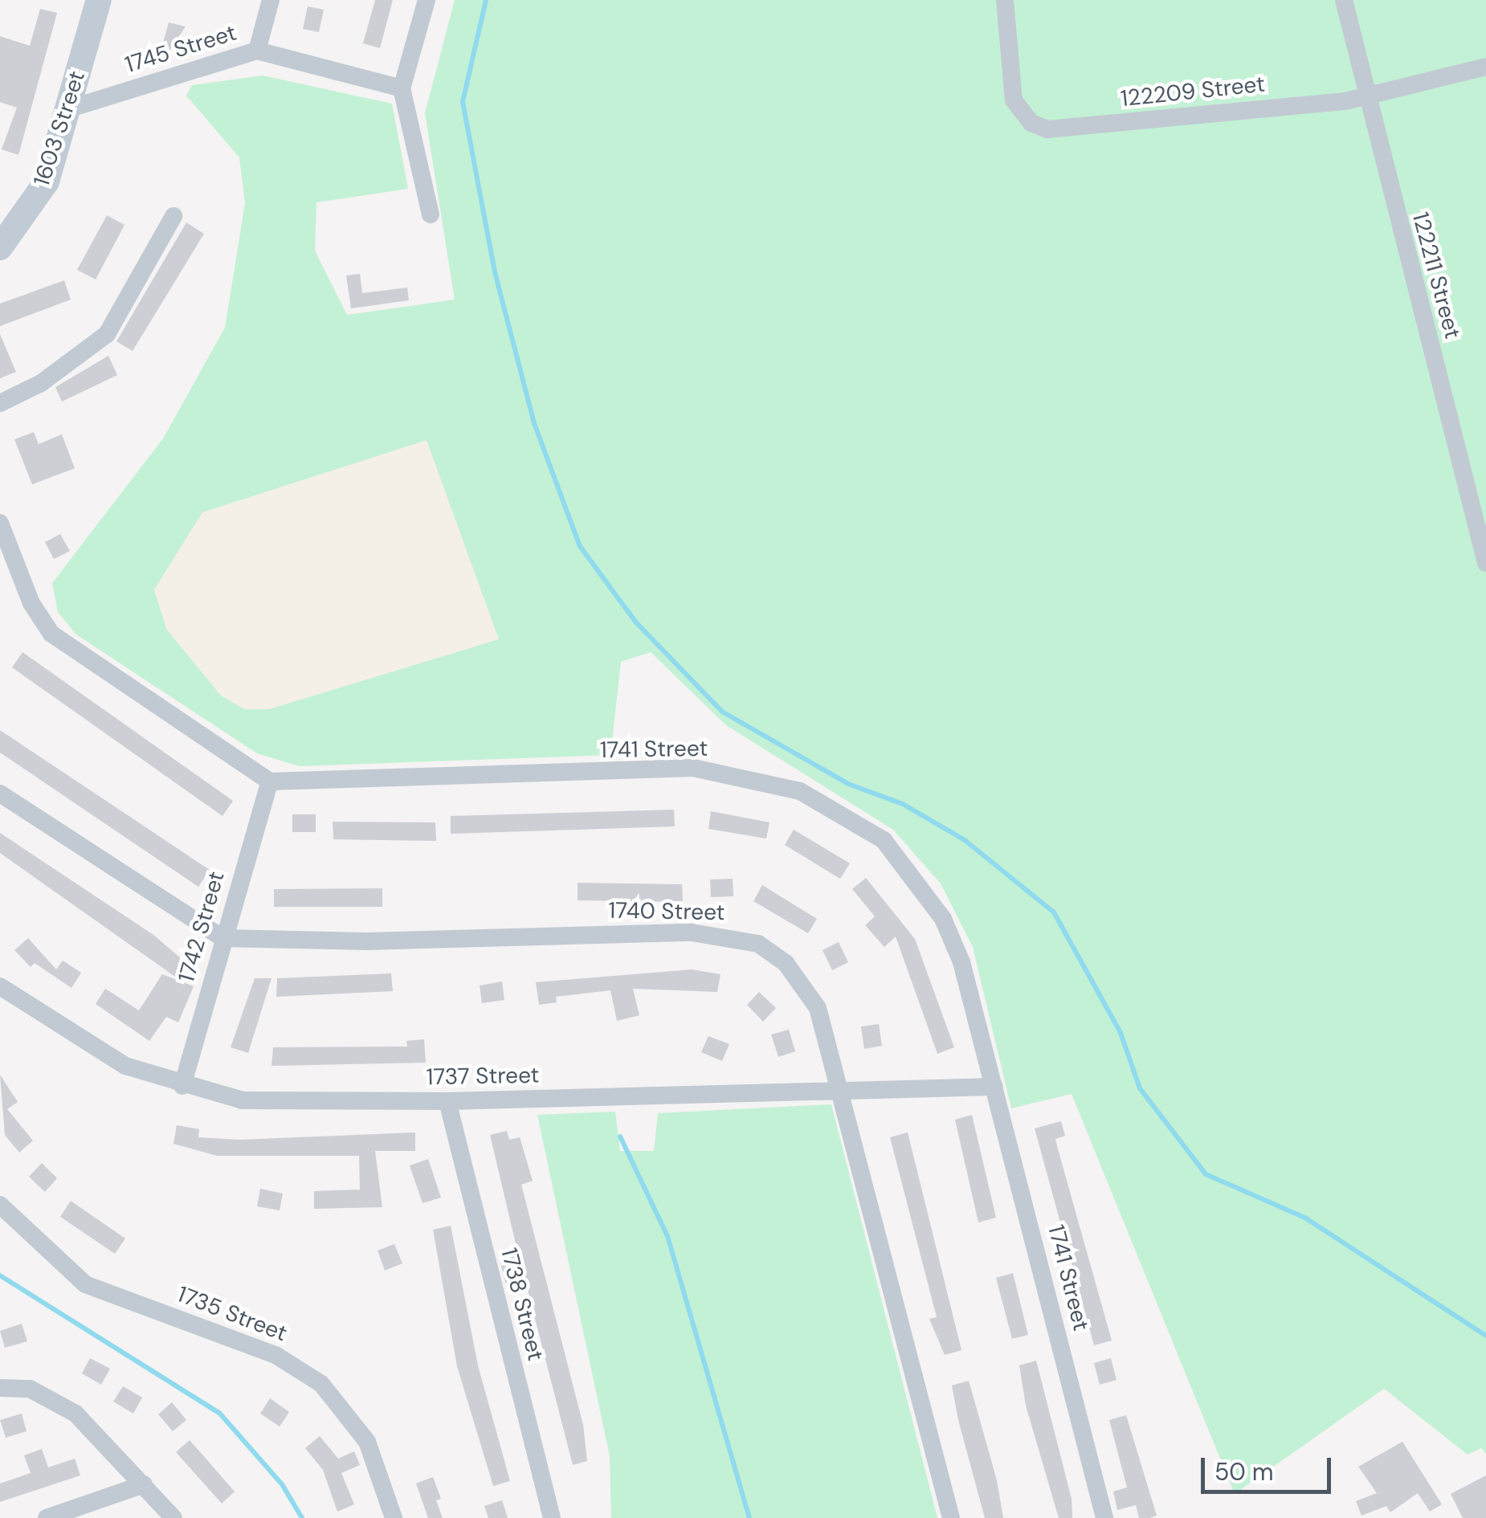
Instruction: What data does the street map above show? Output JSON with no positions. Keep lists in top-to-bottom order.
{
  "streets": {
    "street": [
      "1745 Street",
      "122209 Street",
      "1603 Street",
      "122211 Street",
      "1741 Street",
      "1740 Street",
      "1742 Street",
      "1737 Street",
      "1738 Street",
      "1735 Street"
    ]
  },
  "crossings": [
    ["1745 Street", "1603 Street"],
    ["122209 Street", "122211 Street"],
    ["1741 Street", "1742 Street"],
    ["1741 Street", "1737 Street"],
    ["1740 Street", "1742 Street"],
    ["1740 Street", "1737 Street"],
    ["1742 Street", "1737 Street"],
    ["1737 Street", "1738 Street"]
  ],
  "scale_bar": "50 m"
}
